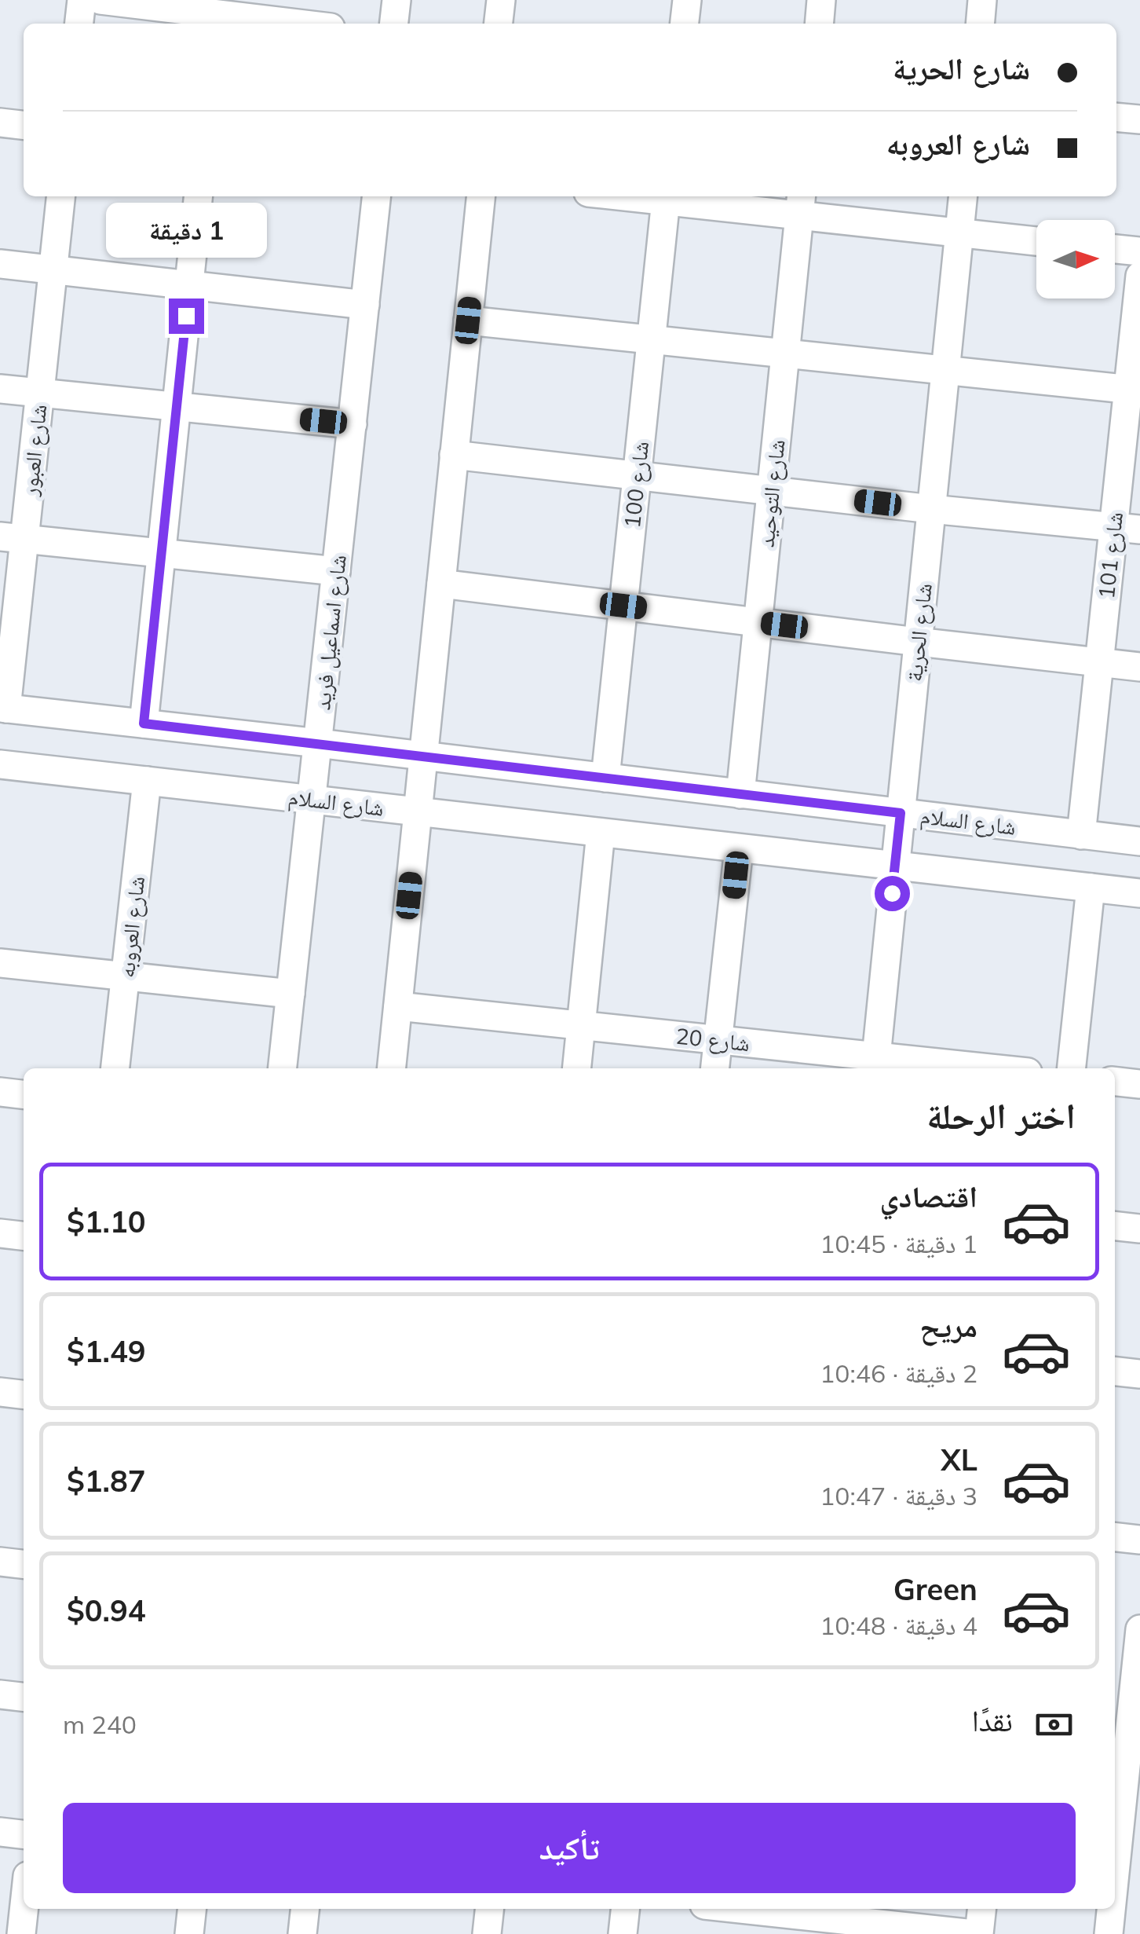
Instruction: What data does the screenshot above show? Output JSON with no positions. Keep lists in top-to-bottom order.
{
  "streets": {
    "street": [
      "شارع العبور",
      "شارع 100",
      "شارع التوحيد",
      "شارع 101",
      "شارع اسماعيل فريد",
      "شارع الحرية",
      "شارع السلام",
      "شارع العروبه",
      "شارع 20"
    ]
  },
  "crossings": [
    ["شارع العبور", "شارع السلام"],
    ["شارع 100", "شارع السلام"],
    ["شارع التوحيد", "شارع السلام"],
    ["شارع 101", "شارع السلام"],
    ["شارع اسماعيل فريد", "شارع السلام"],
    ["شارع الحرية", "شارع السلام"],
    ["شارع الحرية", "شارع 20"],
    ["شارع السلام", "شارع العروبه"]
  ],
  "north": "right",
  "page": {
    "banner": ["شارع الحرية", "شارع العروبه"],
    "bubble": "1 دقيقة",
    "heading": "اختر الرحلة",
    "list": [
      {
        "name": "اقتصادي",
        "note": "1 دقيقة · 10:45",
        "value": "$1.10"
      },
      {
        "name": "مريح",
        "note": "2 دقيقة · 10:46",
        "value": "$1.49"
      },
      {
        "name": "XL",
        "note": "3 دقيقة · 10:47",
        "value": "$1.87"
      },
      {
        "name": "Green",
        "note": "4 دقيقة · 10:48",
        "value": "$0.94"
      }
    ],
    "pay": ["نقدًا", "240 m"],
    "buttons": "تأكيد"
  }
}
